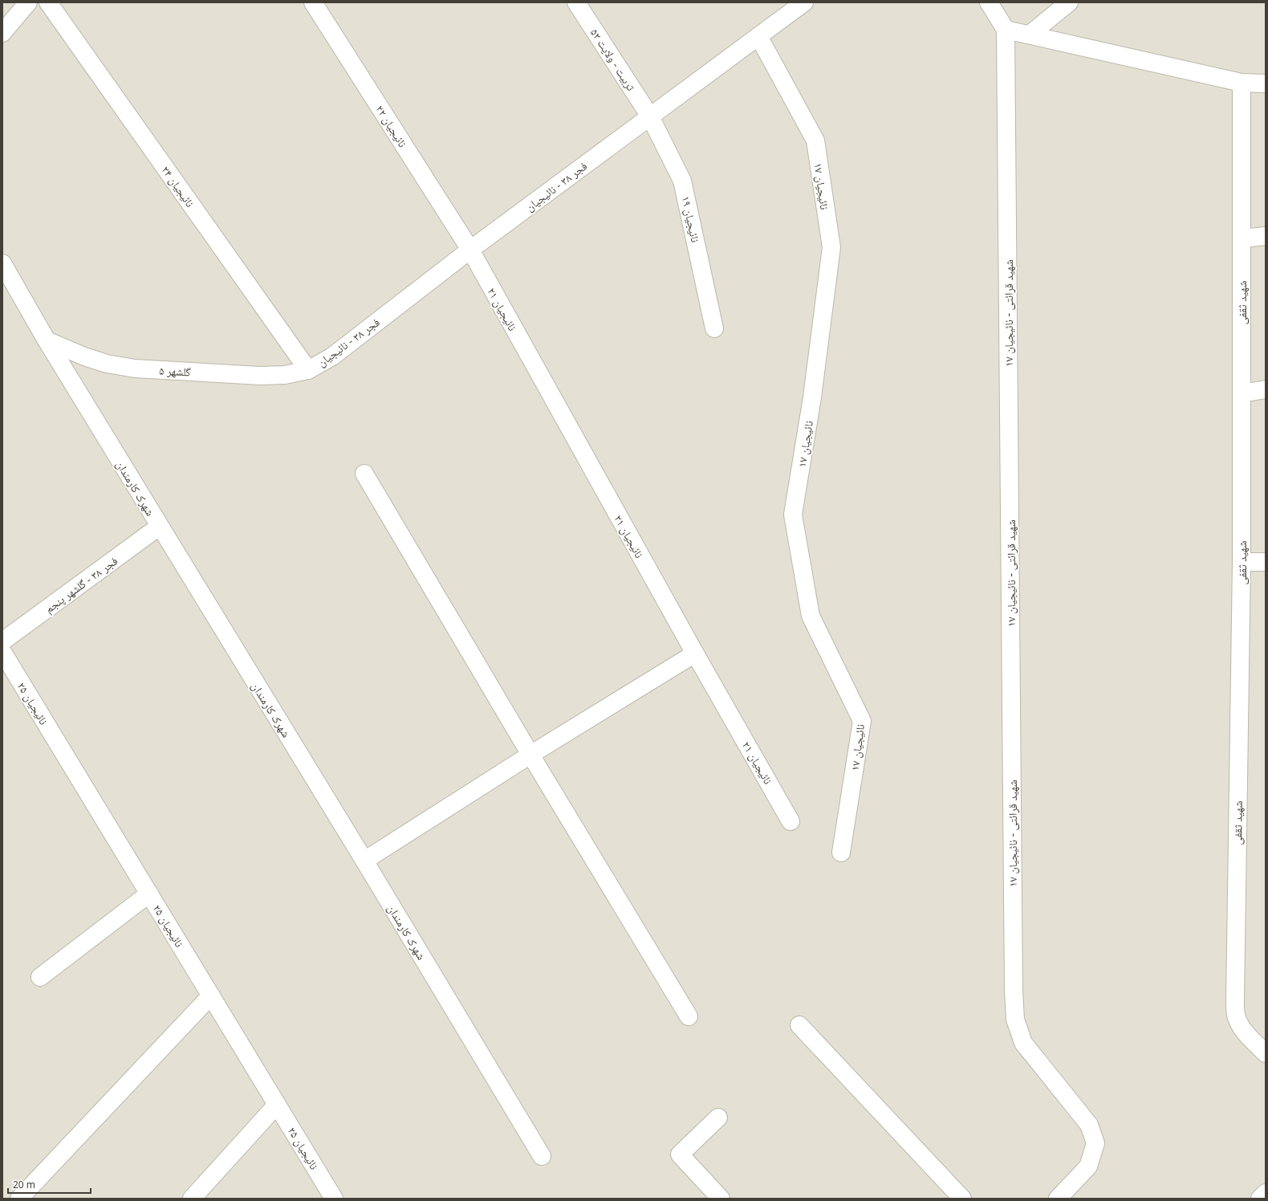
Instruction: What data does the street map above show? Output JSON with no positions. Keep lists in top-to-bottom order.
{
  "streets": {
    "street": [
      "تربیت - ولایت ۵۲",
      "نائیجیان ۲۲",
      "نائیجیان ۲۴",
      "فجر ۳۸ - نائیجیان",
      "نائیجیان ۱۷",
      "نائیجیان ۱۹",
      "شهید ثقفی",
      "نائیجیان ۲۱",
      "شهید قرائتی - نائیجیان ۱۷",
      "گلشهر ۵",
      "شهرک کارمندان",
      "فجر ۳۸ - گلشهر پنجم",
      "نائیجیان ۲۵"
    ]
  },
  "crossings": [
    ["تربیت - ولایت ۵۲", "فجر ۳۸ - نائیجیان"],
    ["تربیت - ولایت ۵۲", "نائیجیان ۱۹"],
    ["نائیجیان ۲۲", "فجر ۳۸ - نائیجیان"],
    ["نائیجیان ۲۲", "نائیجیان ۲۱"],
    ["نائیجیان ۲۴", "فجر ۳۸ - نائیجیان"],
    ["نائیجیان ۲۴", "گلشهر ۵"],
    ["فجر ۳۸ - نائیجیان", "نائیجیان ۱۷"],
    ["فجر ۳۸ - نائیجیان", "نائیجیان ۱۹"],
    ["فجر ۳۸ - نائیجیان", "نائیجیان ۲۱"],
    ["فجر ۳۸ - نائیجیان", "گلشهر ۵"],
    ["گلشهر ۵", "شهرک کارمندان"],
    ["شهرک کارمندان", "فجر ۳۸ - گلشهر پنجم"]
  ],
  "scale_bar": "20 m"
}
